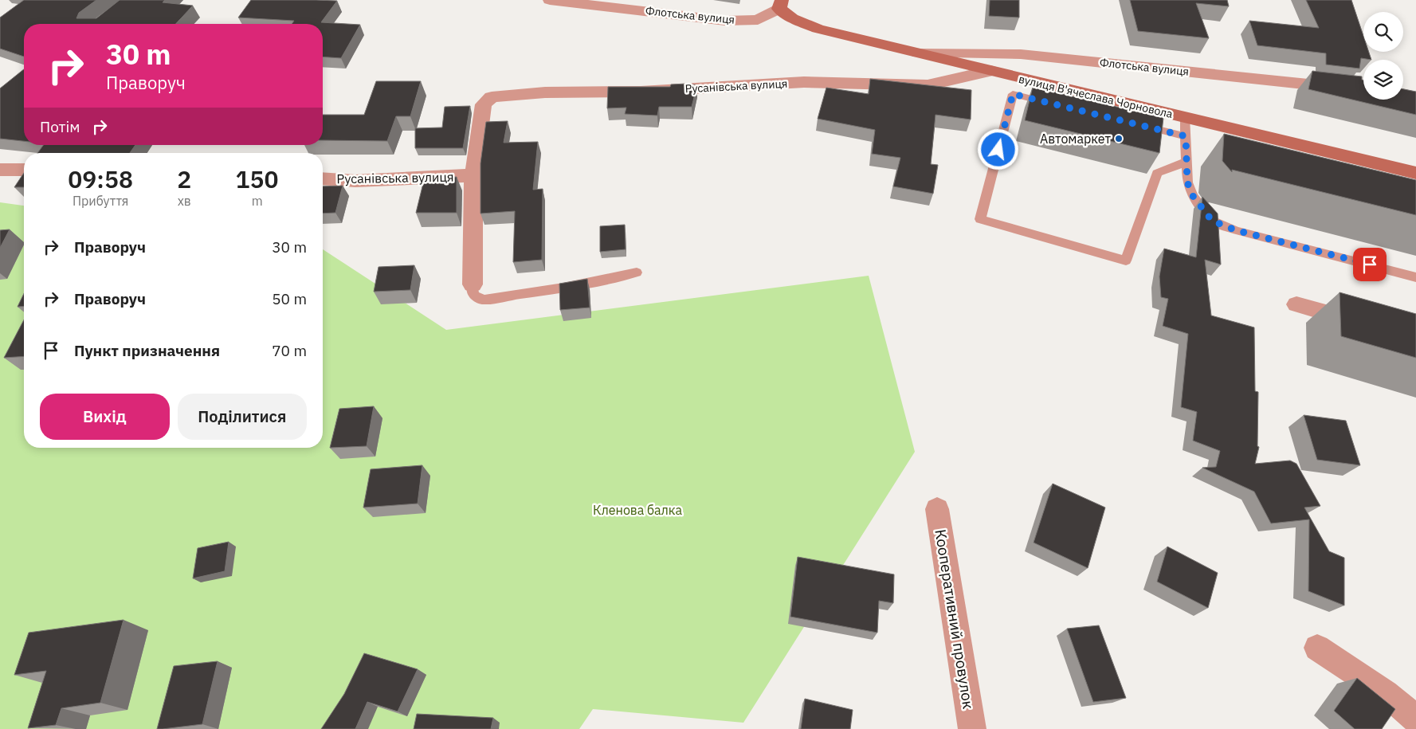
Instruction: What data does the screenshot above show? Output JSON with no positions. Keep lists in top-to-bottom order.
{
  "streets": {
    "street": [
      "Флотська вулиця",
      "Русанівська вулиця",
      "вулиця В'ячеслава Чорновола",
      "Кооперативний провулок"
    ]
  },
  "crossings": [
    ["Флотська вулиця", "вулиця В'ячеслава Чорновола"],
    ["Русанівська вулиця", "вулиця В'ячеслава Чорновола"]
  ],
  "parks": ["Кленова балка"],
  "places": ["Автомаркет"],
  "page": {
    "turn": ["30 m", "Праворуч"],
    "then": "Потім",
    "eta": [
      "09:58",
      "Прибуття",
      "2",
      "хв",
      "150",
      "m"
    ],
    "list": [
      {
        "name": "Праворуч",
        "value": "30 m"
      },
      {
        "name": "Праворуч",
        "value": "50 m"
      },
      {
        "name": "Пункт призначення",
        "value": "70 m"
      }
    ],
    "buttons": ["Вихід", "Поділитися"]
  }
}
